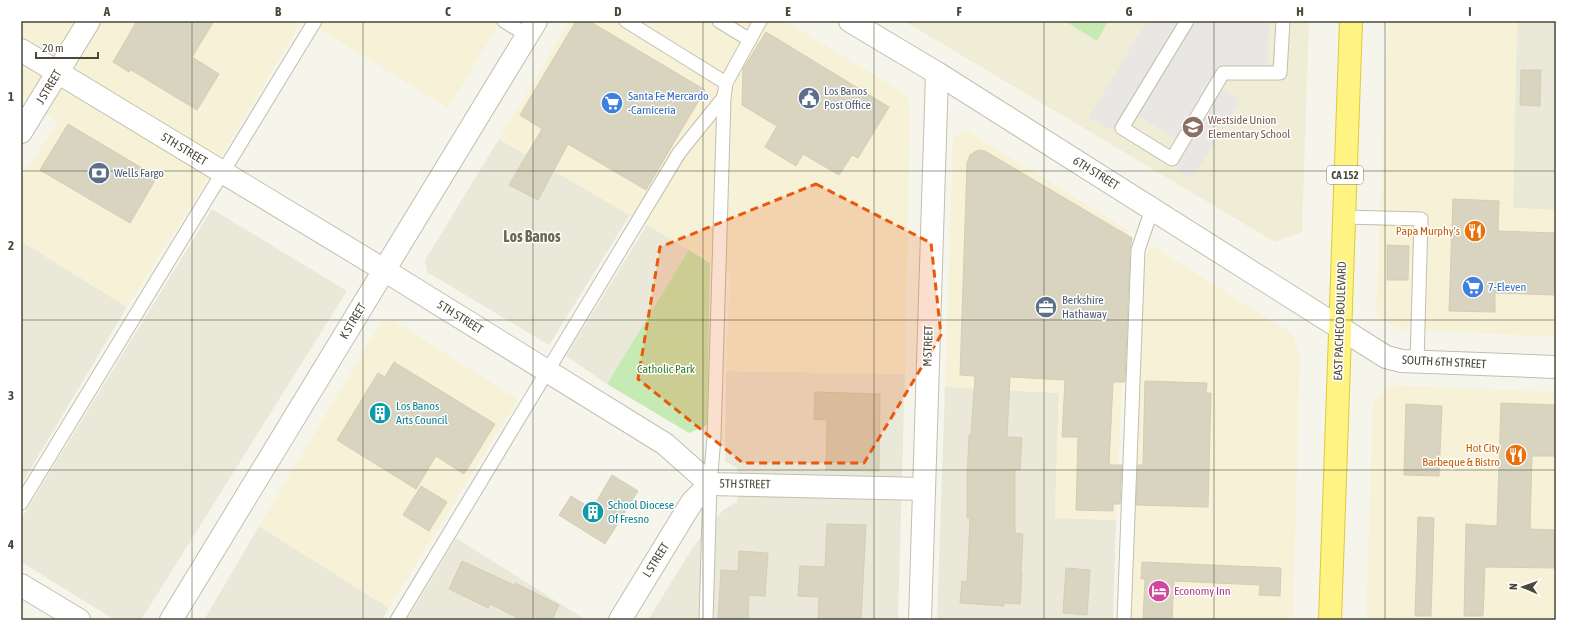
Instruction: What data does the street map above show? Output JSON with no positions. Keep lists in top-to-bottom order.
{
  "streets": {
    "highway": ["CA 152", "EAST PACHECO BOULEVARD"],
    "street": [
      "J STREET",
      "5TH STREET",
      "6TH STREET",
      "K STREET",
      "M STREET",
      "SOUTH 6TH STREET",
      "L STREET"
    ]
  },
  "crossings": [
    ["J STREET", "5TH STREET"],
    ["5TH STREET", "K STREET"],
    ["5TH STREET", "M STREET"],
    ["5TH STREET", "L STREET"],
    ["6TH STREET", "EAST PACHECO BOULEVARD"],
    ["6TH STREET", "M STREET"],
    ["6TH STREET", "SOUTH 6TH STREET"],
    ["EAST PACHECO BOULEVARD", "SOUTH 6TH STREET"]
  ],
  "districts": ["Los Banos"],
  "parks": ["Catholic Park"],
  "places": {
    "public building": ["Los Banos Post Office"],
    "supermarket": ["Santa Fe Mercardo -Carniceria", "7-Eleven"],
    "school or university": ["Westside Union Elementary School"],
    "bank": ["Wells Fargo"],
    "restaurant": ["Papa Murphy's", "Hot City Barbeque & Bistro"],
    "office": ["Berkshire Hathaway"],
    "building": ["Los Banos Arts Council", "School Diocese Of Fresno"],
    "hotel": ["Economy Inn"]
  },
  "scale_bar": "20 m",
  "north": "left",
  "grid": {
    "columns": [
      "A",
      "B",
      "C",
      "D",
      "E",
      "F",
      "G",
      "H",
      "I"
    ],
    "rows": [
      "1",
      "2",
      "3",
      "4"
    ]
  }
}
